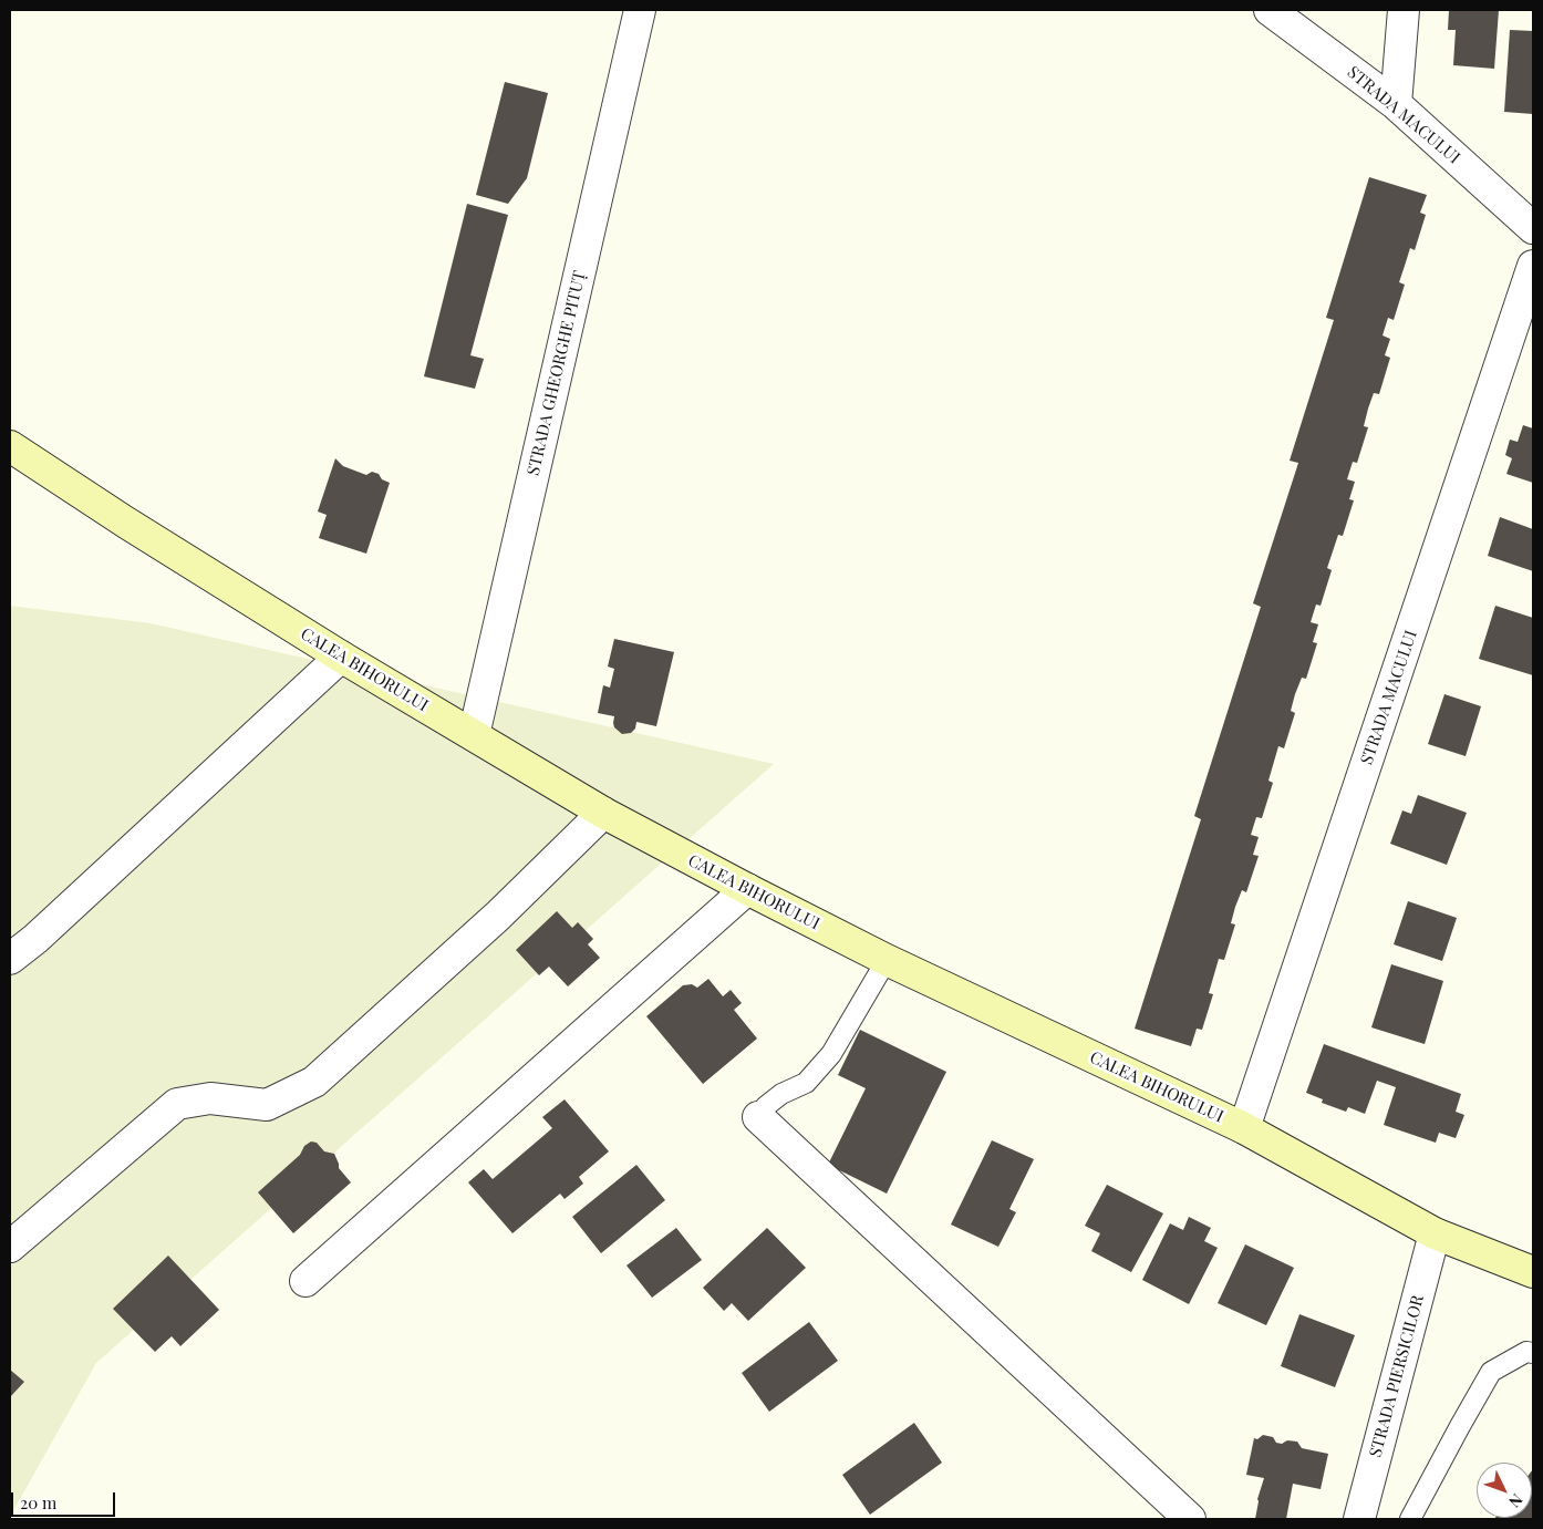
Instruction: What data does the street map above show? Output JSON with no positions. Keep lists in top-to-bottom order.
{
  "streets": {
    "main road": ["CALEA BIHORULUI"],
    "street": ["STRADA MACULUI", "STRADA GHEORGHE PITUȚ", "STRADA PIERSICILOR"]
  },
  "crossings": [
    ["STRADA MACULUI", "CALEA BIHORULUI"],
    ["STRADA GHEORGHE PITUȚ", "CALEA BIHORULUI"],
    ["CALEA BIHORULUI", "STRADA PIERSICILOR"]
  ],
  "scale_bar": "20 m",
  "north": "bottom right"
}
